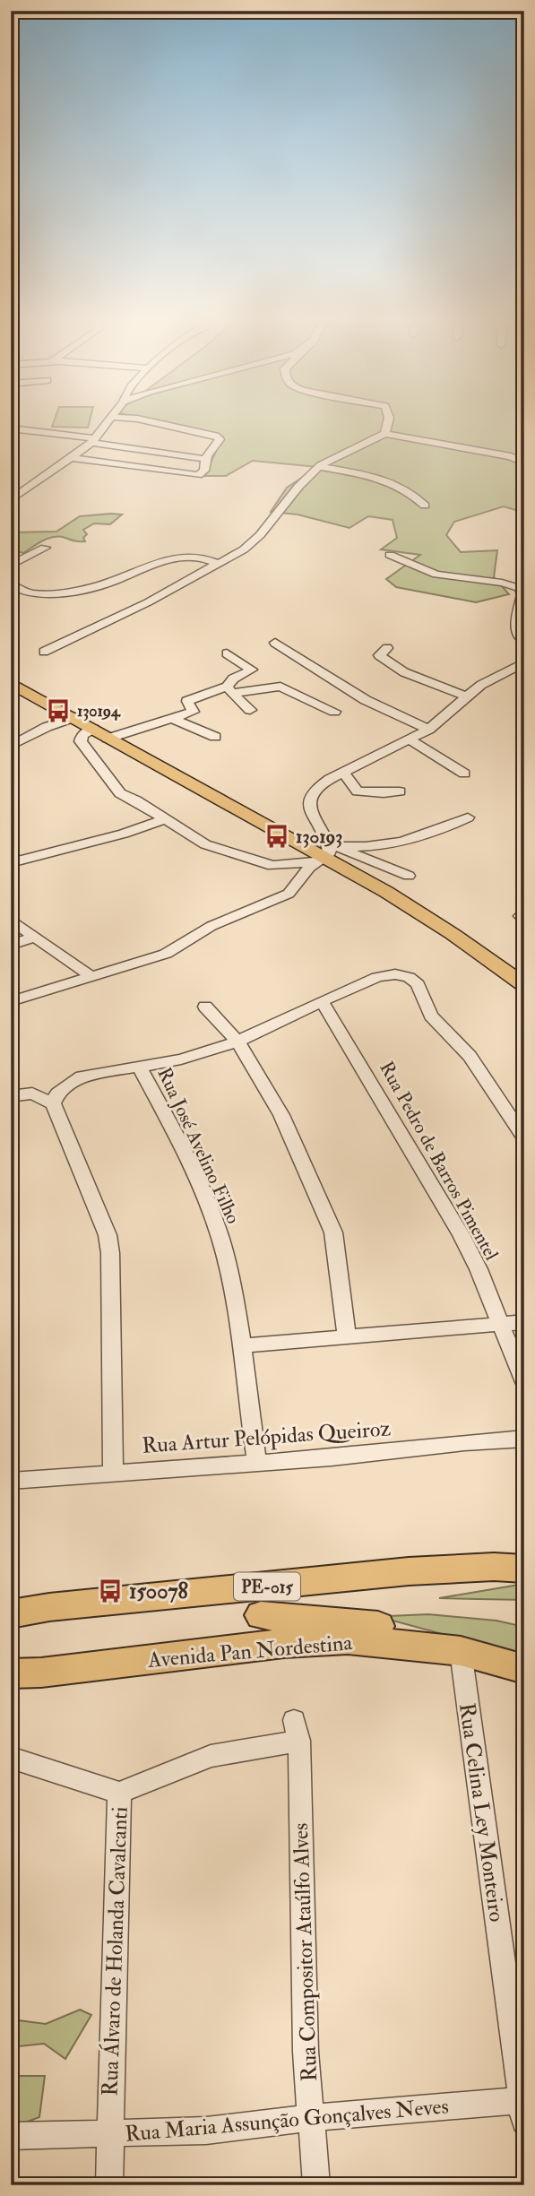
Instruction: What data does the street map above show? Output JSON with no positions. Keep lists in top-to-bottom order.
{
  "streets": {
    "highway": ["PE-015", "Avenida Pan Nordestina"],
    "street": [
      "Rua José Avelino Filho",
      "Rua Pedro de Barros Pimentel",
      "Rua Artur Pelópidas Queiroz",
      "Rua Celina Ley Monteiro",
      "Rua Álvaro de Holanda Cavalcanti",
      "Rua Compositor Ataúlfo Alves",
      "Rua Maria Assunção Gonçalves Neves"
    ]
  },
  "crossings": [
    ["Rua José Avelino Filho", "Rua Artur Pelópidas Queiroz"],
    ["Avenida Pan Nordestina", "Rua Celina Ley Monteiro"],
    ["Rua Celina Ley Monteiro", "Rua Maria Assunção Gonçalves Neves"],
    ["Rua Álvaro de Holanda Cavalcanti", "Rua Compositor Ataúlfo Alves"],
    ["Rua Álvaro de Holanda Cavalcanti", "Rua Maria Assunção Gonçalves Neves"],
    ["Rua Compositor Ataúlfo Alves", "Rua Maria Assunção Gonçalves Neves"]
  ],
  "places": {
    "bus stop": ["130194", "130193", "150078"]
  }
}
